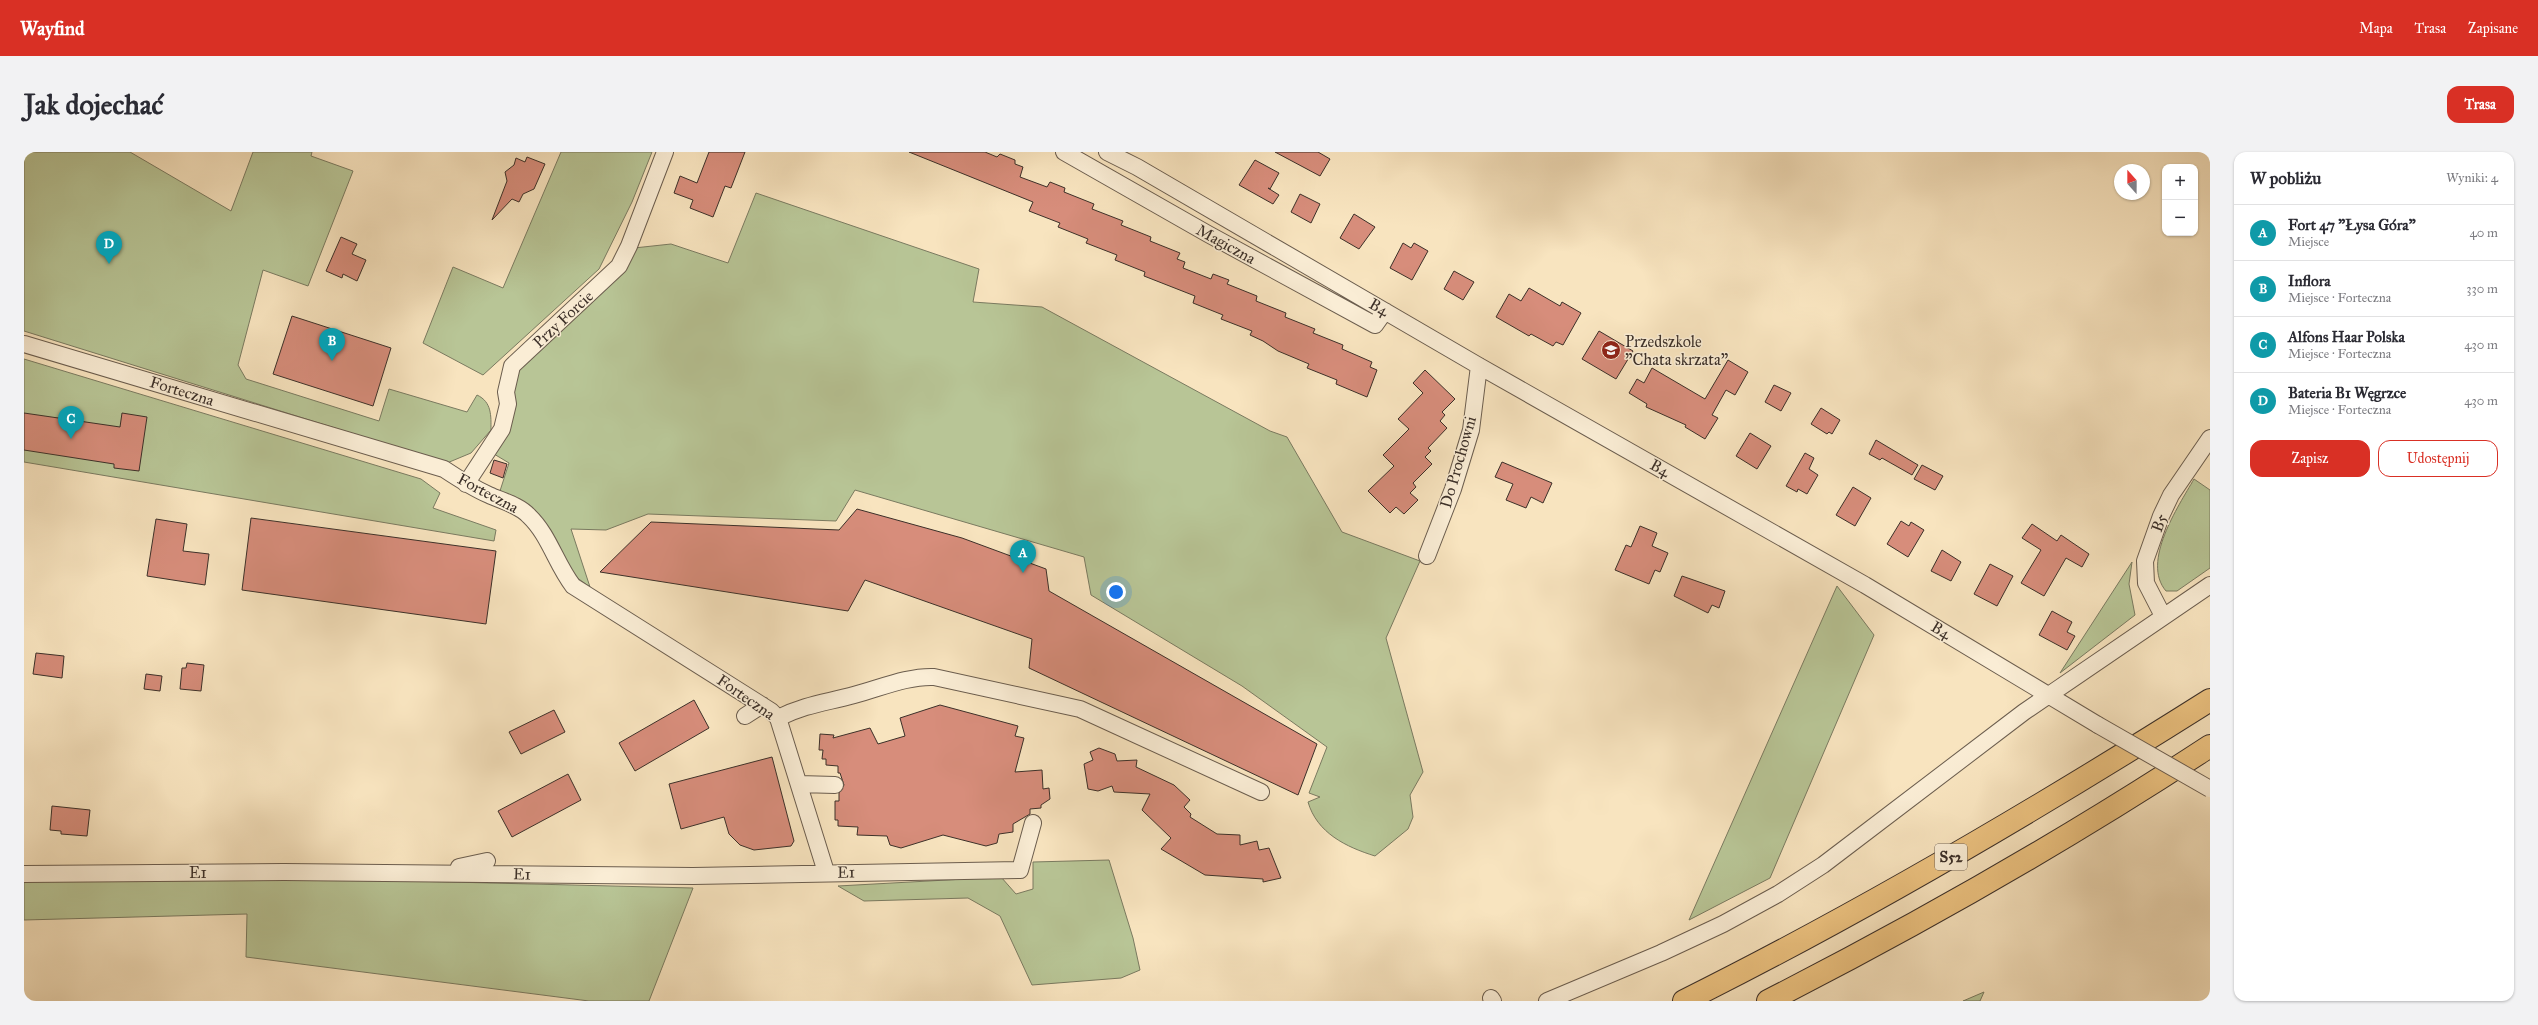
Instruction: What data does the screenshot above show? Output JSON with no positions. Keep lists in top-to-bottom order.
{
  "streets": {
    "highway": ["S52"],
    "street": [
      "Magiczna",
      "B4",
      "Przy Forcie",
      "Forteczna",
      "Do Prochowni",
      "B5",
      "E1"
    ]
  },
  "crossings": [
    ["Magiczna", "B4"],
    ["B4", "Do Prochowni"],
    ["Przy Forcie", "Forteczna"],
    ["Forteczna", "E1"]
  ],
  "places": {
    "school or university": ["Przedszkole \"Chata skrzata\""]
  },
  "north": "top",
  "page": {
    "header": "Wayfind",
    "nav": ["Mapa", "Trasa", "Zapisane"],
    "buttons": [
      "Trasa",
      ["Zapisz", "Udostępnij"]
    ],
    "title": "Jak dojechać",
    "heading": ["W pobliżu", "Wyniki: 4"],
    "map_buttons": ["+", "−"],
    "list": [
      {
        "mark": "A",
        "name": "Fort 47 \"Łysa Góra\"",
        "note": "Miejsce",
        "value": "40 m"
      },
      {
        "mark": "B",
        "name": "Inflora",
        "note": "Miejsce · Forteczna",
        "value": "330 m"
      },
      {
        "mark": "C",
        "name": "Alfons Haar Polska",
        "note": "Miejsce · Forteczna",
        "value": "430 m"
      },
      {
        "mark": "D",
        "name": "Bateria B1 Węgrzce",
        "note": "Miejsce · Forteczna",
        "value": "430 m"
      }
    ],
    "pins": [
      "D",
      "B",
      "C",
      "A"
    ]
  }
}
